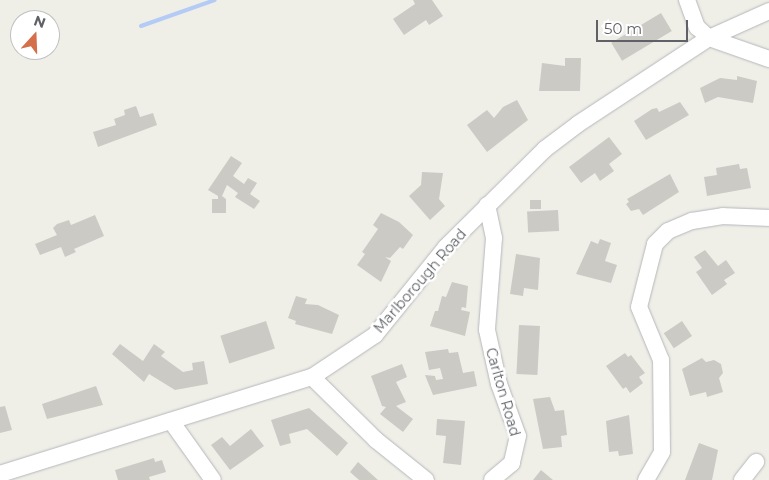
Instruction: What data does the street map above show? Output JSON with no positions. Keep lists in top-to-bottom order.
{
  "streets": {
    "street": ["Marlborough Road", "Carlton Road"]
  },
  "crossings": [
    ["Marlborough Road", "Carlton Road"]
  ],
  "scale_bar": "50 m",
  "north": "top"
}
